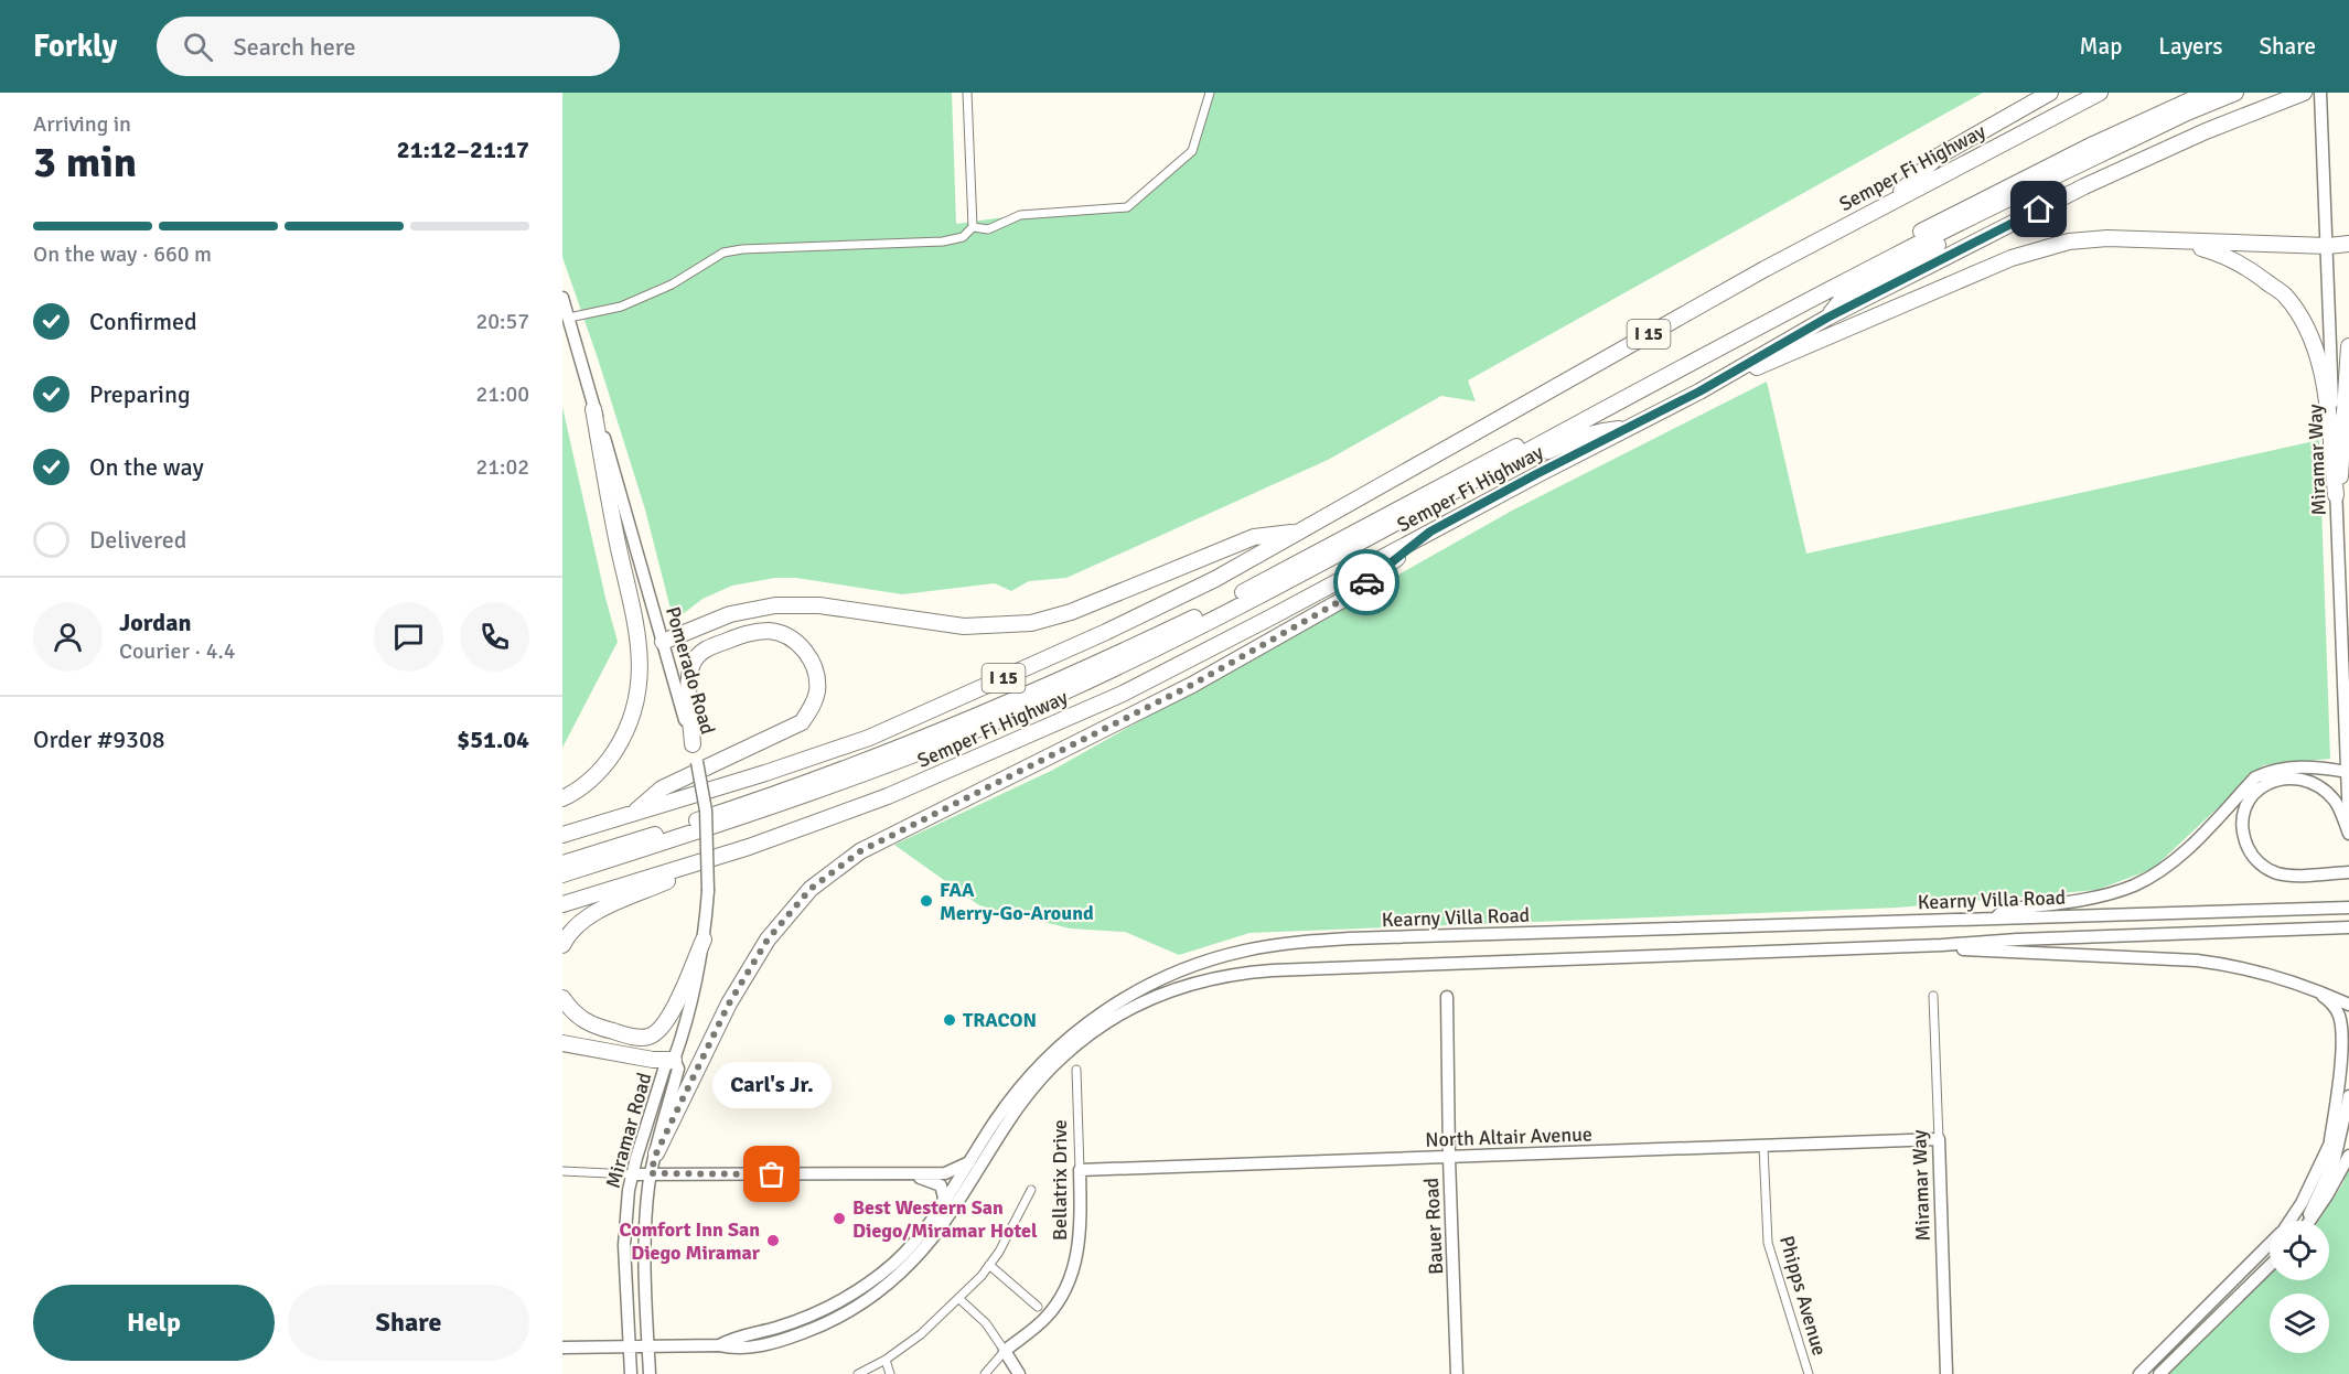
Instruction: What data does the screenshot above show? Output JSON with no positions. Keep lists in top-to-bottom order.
{
  "streets": {
    "highway": ["Semper Fi Highway", "I 15"],
    "main road": [
      "Miramar Way",
      "Pomerado Road",
      "Kearny Villa Road",
      "Miramar Road",
      "North Altair Avenue",
      "Bellatrix Drive",
      "Bauer Road"
    ],
    "street": ["Phipps Avenue"]
  },
  "crossings": [
    ["Miramar Way", "North Altair Avenue"],
    ["Pomerado Road", "Miramar Road"],
    ["Kearny Villa Road", "Miramar Road"],
    ["North Altair Avenue", "Bellatrix Drive"],
    ["North Altair Avenue", "Bauer Road"],
    ["North Altair Avenue", "Phipps Avenue"]
  ],
  "places": [
    "FAA Merry-Go-Around",
    "TRACON",
    "Carl's Jr.",
    "Best Western San Diego/Miramar Hotel",
    "Comfort Inn San Diego Miramar"
  ],
  "page": {
    "header": "Forkly",
    "search": "Search here",
    "nav": ["Map", "Layers", "Share"],
    "heading": ["3 min", "Arriving in", "21:12–21:17"],
    "panel": [
      "Jordan",
      "Courier · 4.4",
      "Order #9308",
      "$51.04"
    ],
    "bar": "On the way · 660 m",
    "list": [
      ["Confirmed", "20:57"],
      ["Preparing", "21:00"],
      ["On the way", "21:02"],
      "Delivered"
    ],
    "bubble": "Carl's Jr.",
    "buttons": ["Help", "Share"]
  }
}
